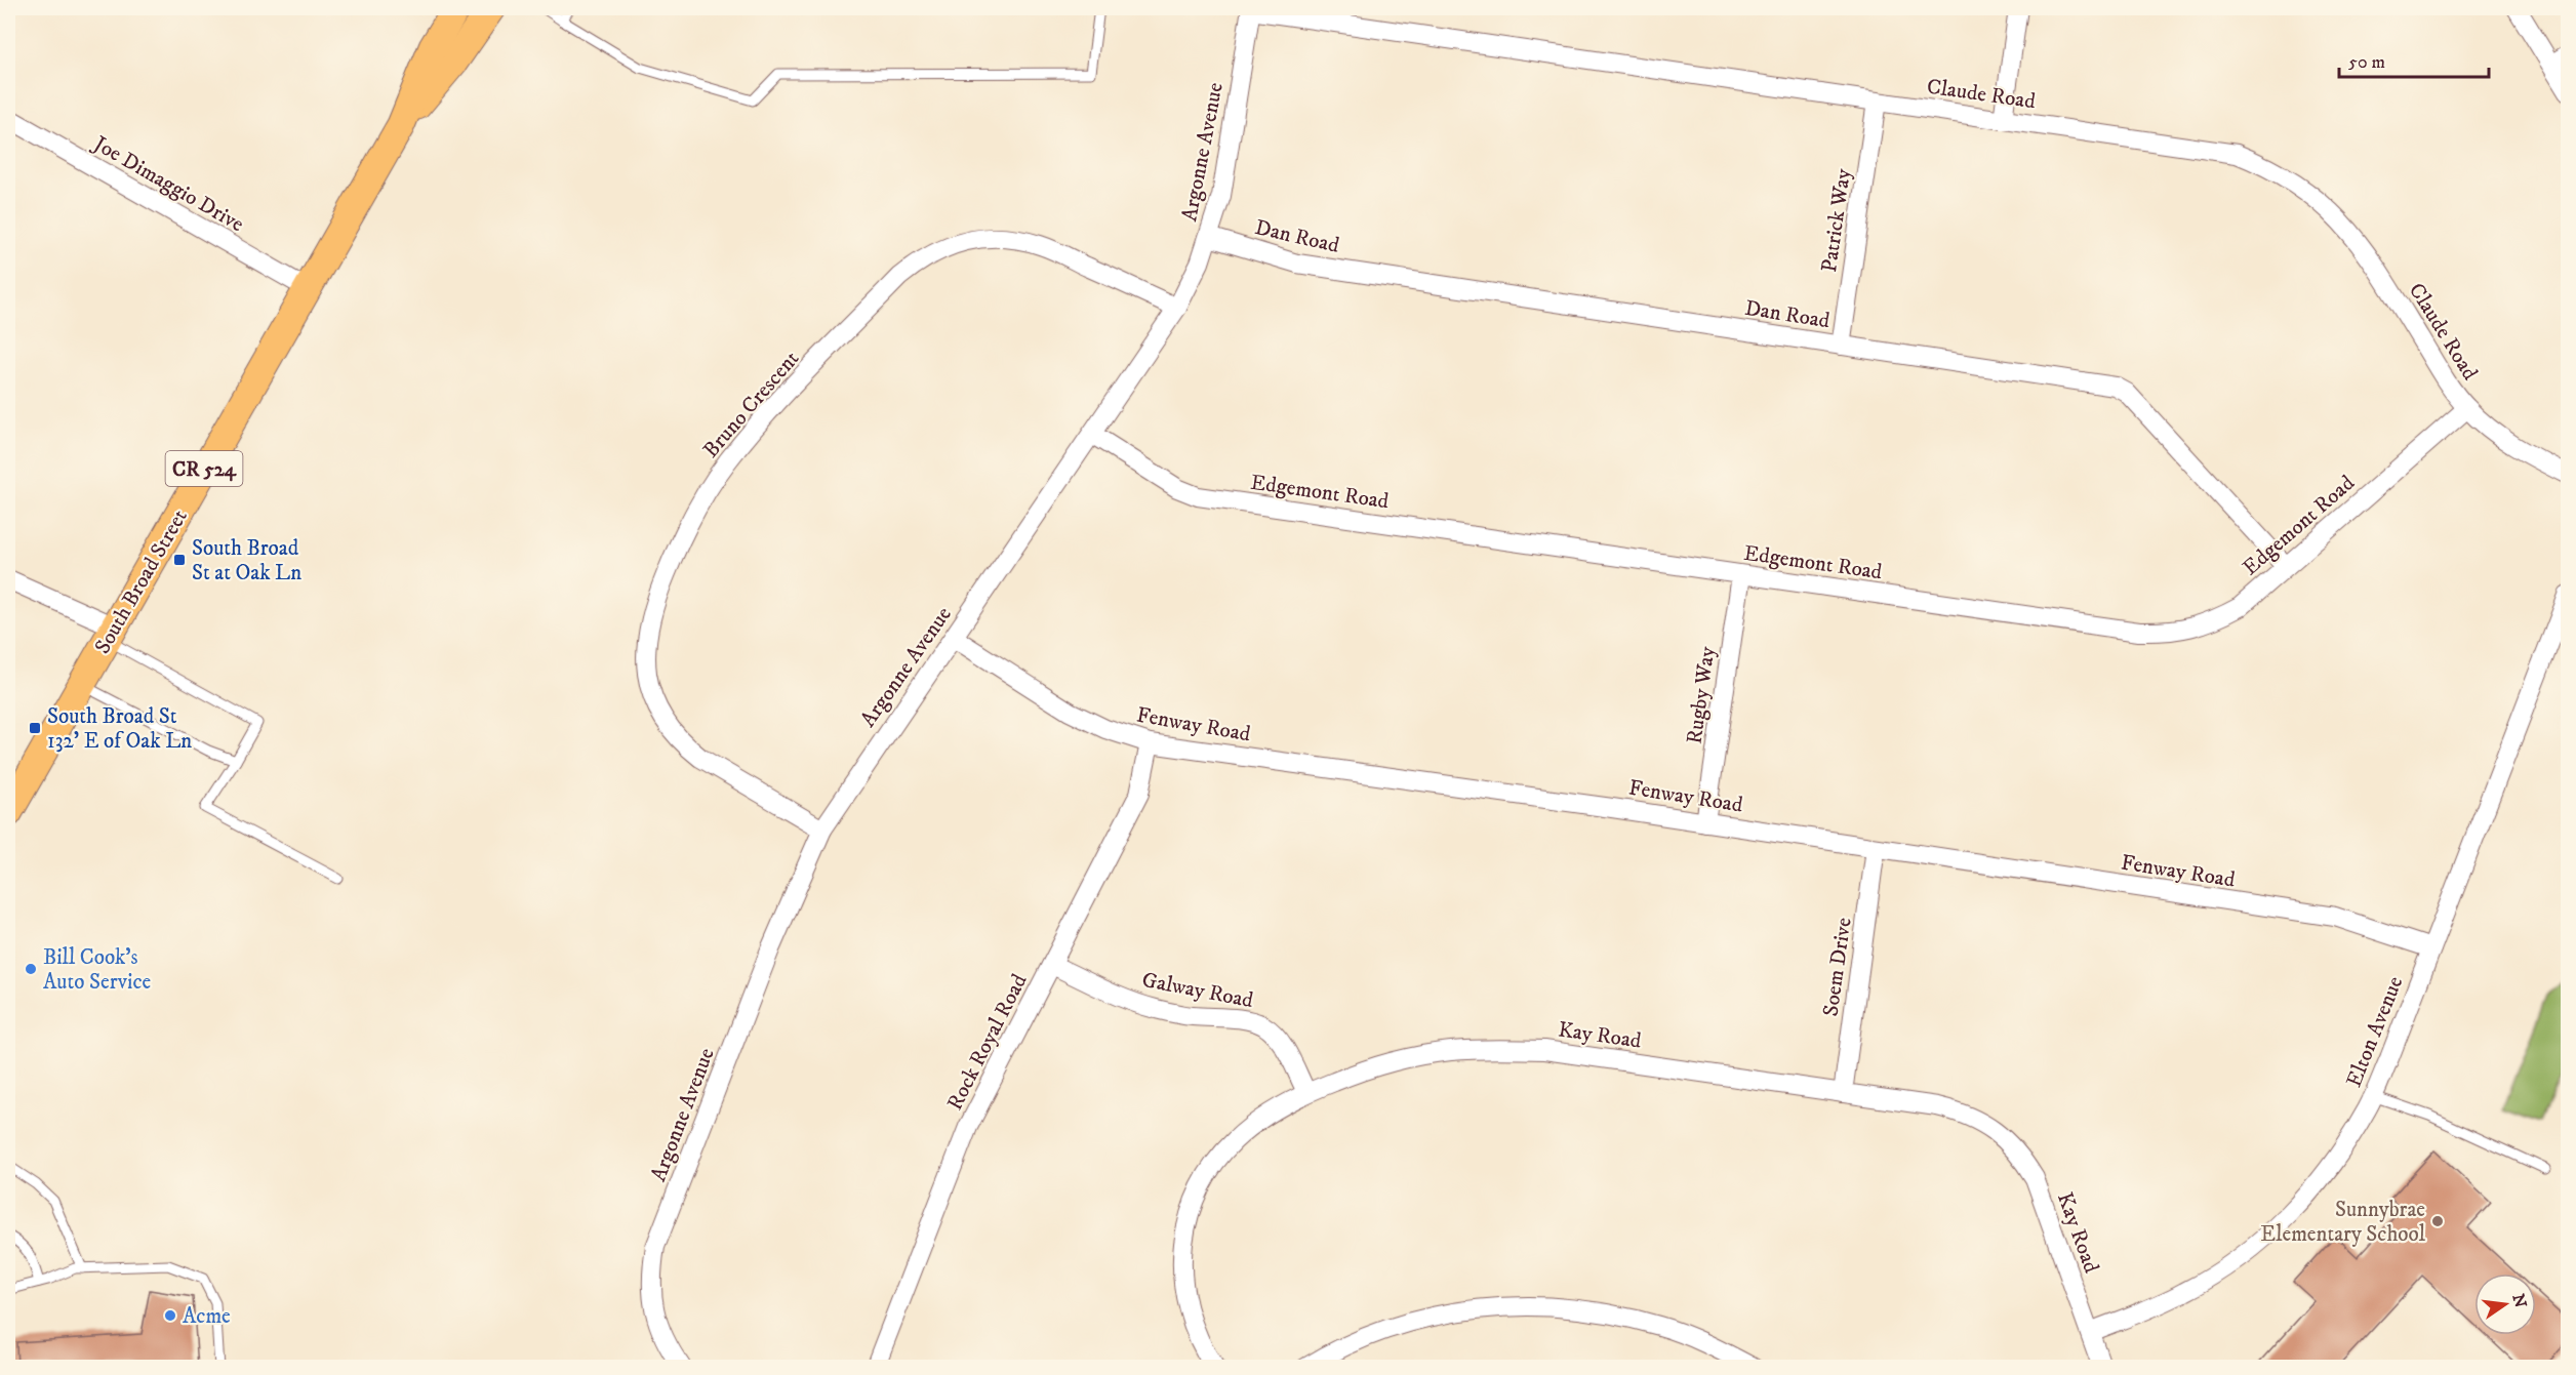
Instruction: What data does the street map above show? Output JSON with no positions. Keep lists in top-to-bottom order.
{
  "streets": {
    "main road": ["CR 524", "South Broad Street"],
    "street": [
      "Claude Road",
      "Argonne Avenue",
      "Joe Dimaggio Drive",
      "Patrick Way",
      "Dan Road",
      "Bruno Crescent",
      "Edgemont Road",
      "Rugby Way",
      "Fenway Road",
      "Soem Drive",
      "Galway Road",
      "Elton Avenue",
      "Kay Road",
      "Rock Royal Road"
    ]
  },
  "crossings": [
    ["Claude Road", "Argonne Avenue"],
    ["Claude Road", "Patrick Way"],
    ["Claude Road", "Edgemont Road"],
    ["Argonne Avenue", "Dan Road"],
    ["Argonne Avenue", "Bruno Crescent"],
    ["Argonne Avenue", "Edgemont Road"],
    ["Argonne Avenue", "Fenway Road"],
    ["Joe Dimaggio Drive", "South Broad Street"],
    ["Patrick Way", "Dan Road"],
    ["Dan Road", "Edgemont Road"],
    ["Edgemont Road", "Rugby Way"],
    ["Rugby Way", "Fenway Road"],
    ["Fenway Road", "Soem Drive"],
    ["Fenway Road", "Elton Avenue"],
    ["Fenway Road", "Rock Royal Road"],
    ["Soem Drive", "Kay Road"],
    ["Galway Road", "Kay Road"],
    ["Galway Road", "Rock Royal Road"],
    ["Elton Avenue", "Kay Road"]
  ],
  "places": {
    "transit": ["South Broad St at Oak Ln", "South Broad St 132' E of Oak Ln"],
    "other": ["Bill Cook's Auto Service", "Sunnybrae Elementary School", "Acme"]
  },
  "scale_bar": "50 m",
  "north": "right"
}
